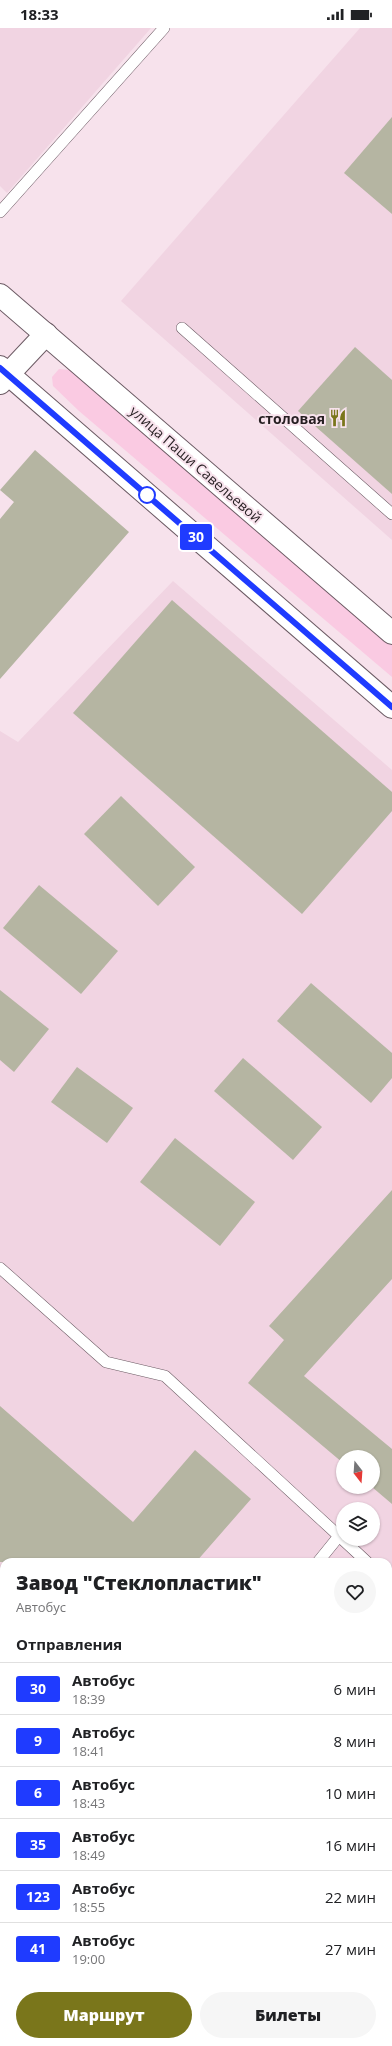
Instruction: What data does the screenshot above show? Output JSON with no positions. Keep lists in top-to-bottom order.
{
  "streets": {
    "street": ["улица Паши Савельевой"]
  },
  "places": {
    "restaurant": ["столовая"]
  },
  "lines": ["bus line 30"],
  "north": "bottom",
  "page": {
    "status": "18:33",
    "on_map": "30",
    "heading": [
      ["Завод \"Стеклопластик\"", "Автобус"],
      "Отправления"
    ],
    "list": [
      {
        "mark": "30",
        "name": "Автобус",
        "note": "18:39",
        "value": "6 мин"
      },
      {
        "mark": "9",
        "name": "Автобус",
        "note": "18:41",
        "value": "8 мин"
      },
      {
        "mark": "6",
        "name": "Автобус",
        "note": "18:43",
        "value": "10 мин"
      },
      {
        "mark": "35",
        "name": "Автобус",
        "note": "18:49",
        "value": "16 мин"
      },
      {
        "mark": "123",
        "name": "Автобус",
        "note": "18:55",
        "value": "22 мин"
      },
      {
        "mark": "41",
        "name": "Автобус",
        "note": "19:00",
        "value": "27 мин"
      }
    ],
    "buttons": ["Маршрут", "Билеты"]
  }
}
